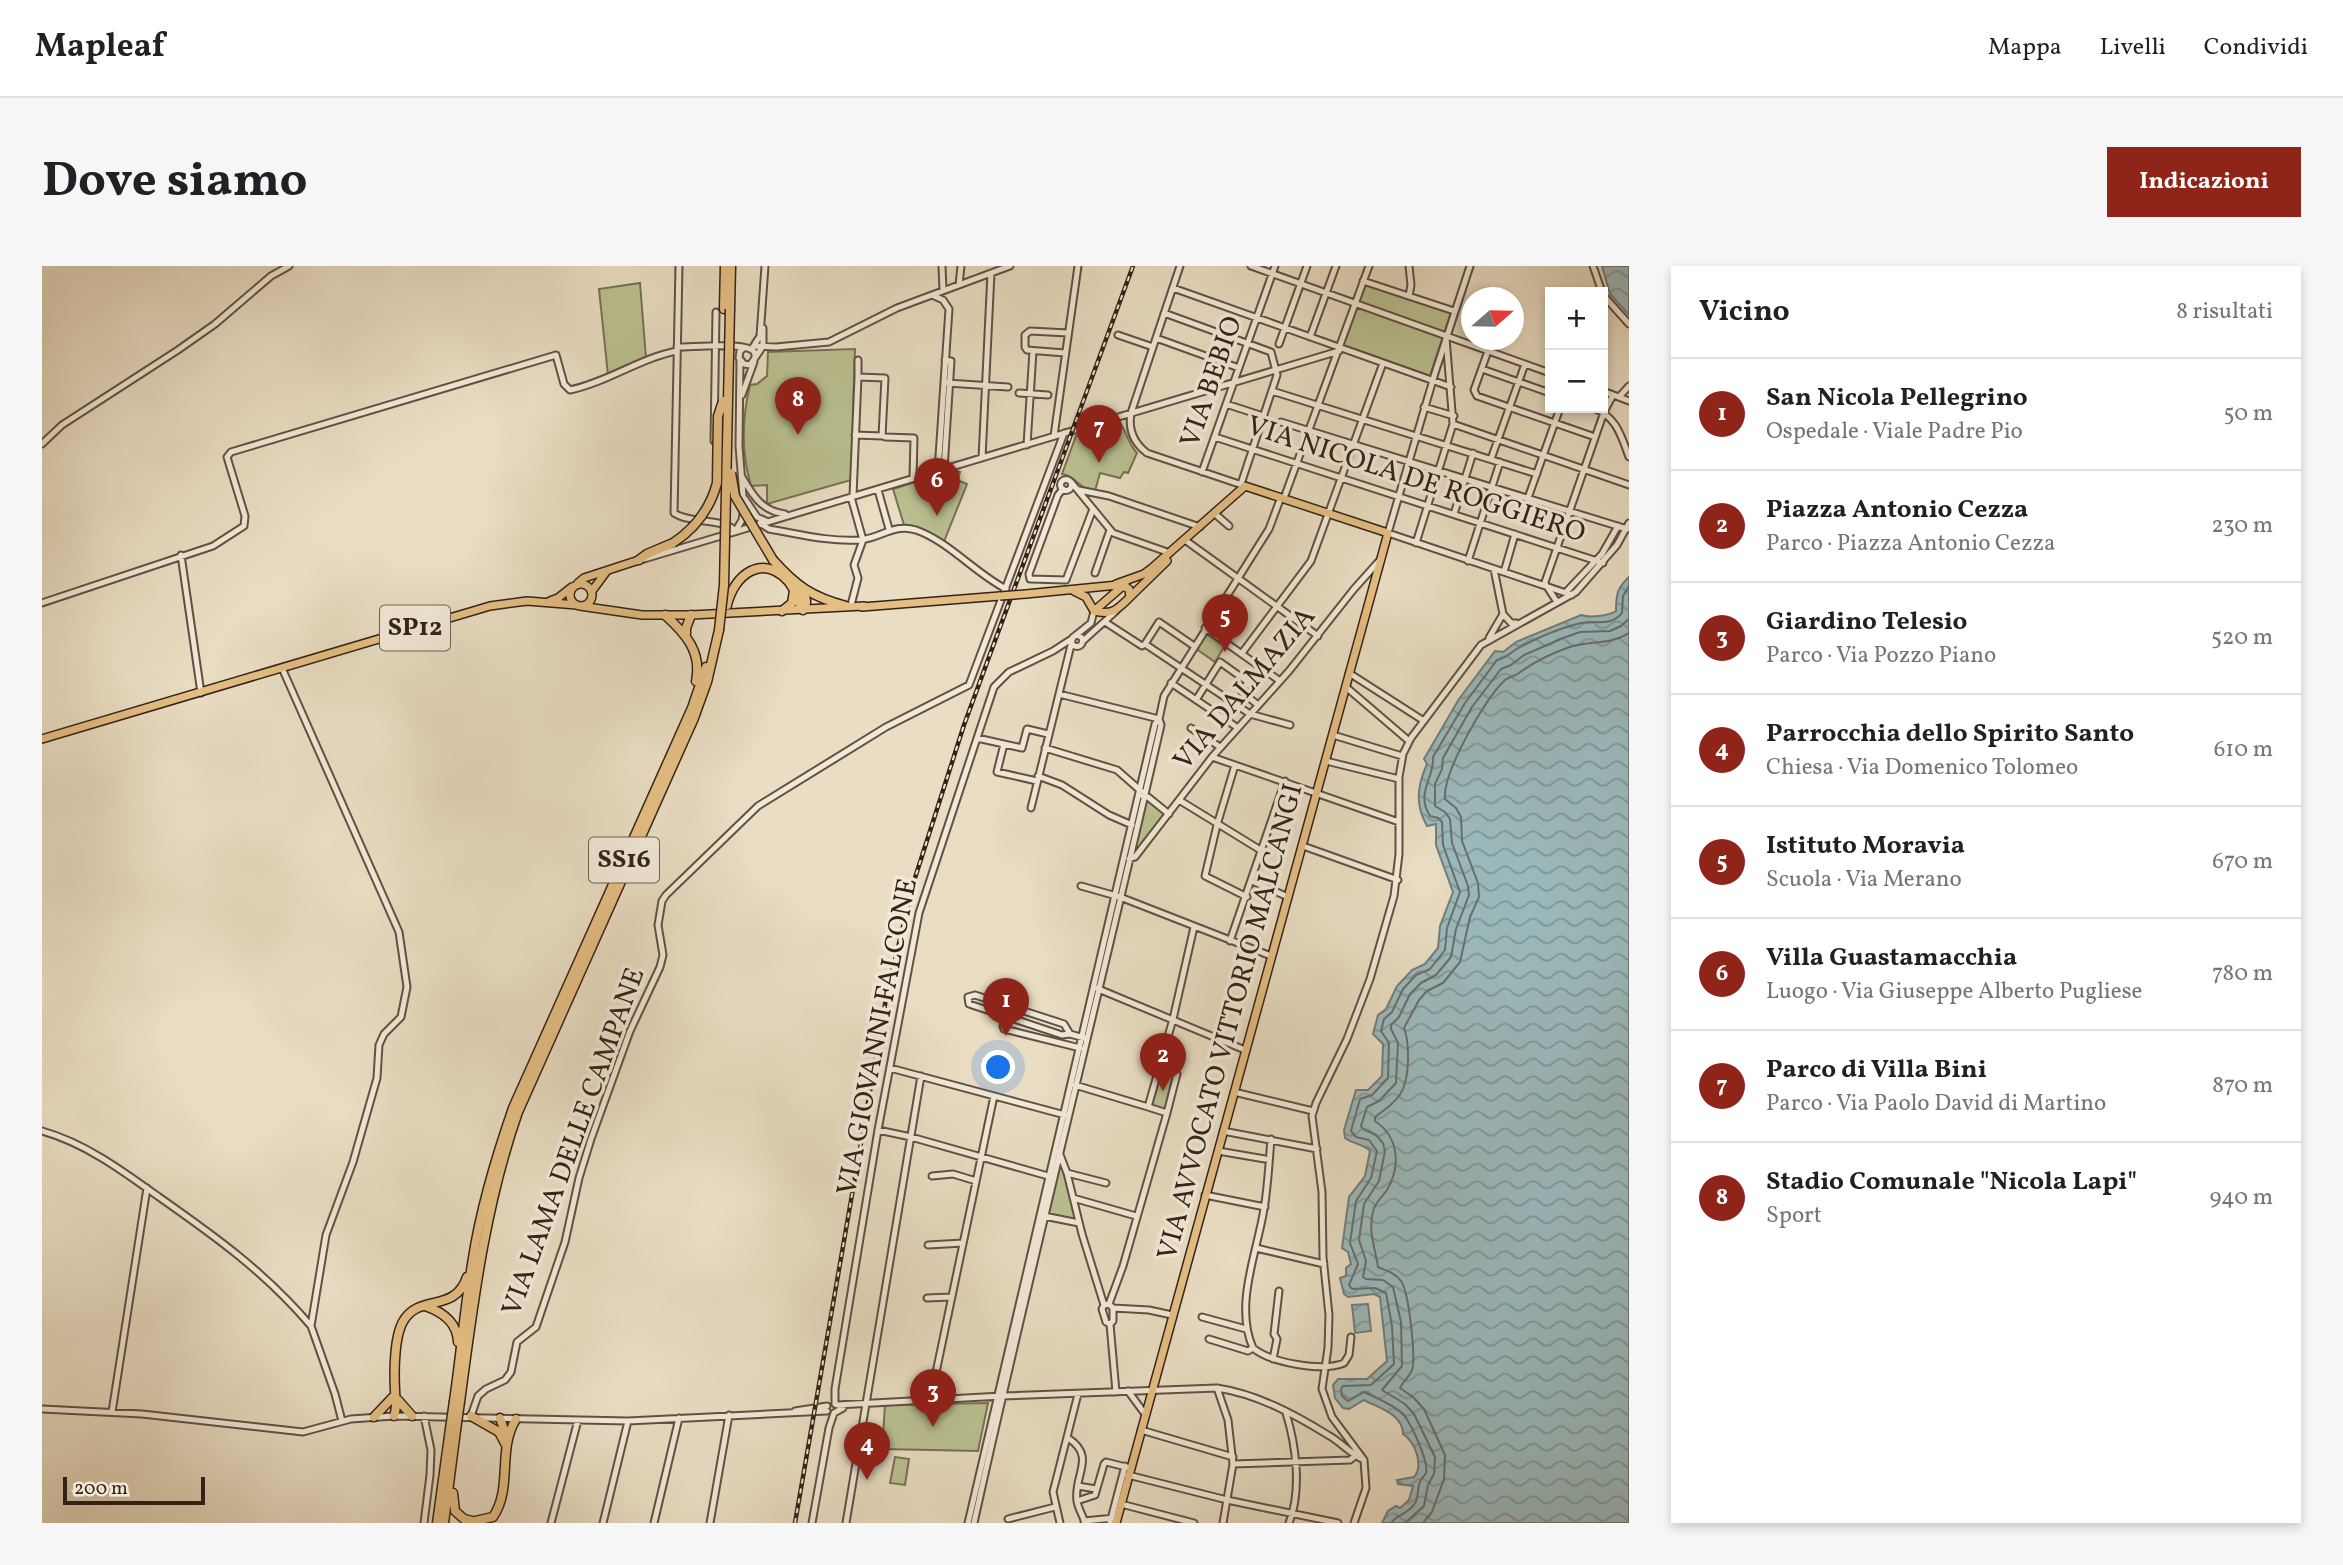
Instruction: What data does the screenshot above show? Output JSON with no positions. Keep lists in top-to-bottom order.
{
  "streets": {
    "highway": ["SS16"],
    "main road": ["SP12", "VIA AVVOCATO VITTORIO MALCANGI"],
    "street": [
      "VIA BEBIO",
      "VIA NICOLA DE ROGGIERO",
      "VIA DALMAZIA",
      "VIA GIOVANNI FALCONE",
      "VIA LAMA DELLE CAMPANE"
    ]
  },
  "crossings": [
    ["VIA BEBIO", "VIA NICOLA DE ROGGIERO"],
    ["VIA DALMAZIA", "VIA AVVOCATO VITTORIO MALCANGI"]
  ],
  "scale_bar": "200 m",
  "north": "right",
  "page": {
    "header": "Mapleaf",
    "nav": ["Mappa", "Livelli", "Condividi"],
    "buttons": "Indicazioni",
    "title": "Dove siamo",
    "heading": ["Vicino", "8 risultati"],
    "map_buttons": ["+", "−"],
    "list": [
      {
        "mark": "1",
        "name": "San Nicola Pellegrino",
        "note": "Ospedale · Viale Padre Pio",
        "value": "50 m"
      },
      {
        "mark": "2",
        "name": "Piazza Antonio Cezza",
        "note": "Parco · Piazza Antonio Cezza",
        "value": "230 m"
      },
      {
        "mark": "3",
        "name": "Giardino Telesio",
        "note": "Parco · Via Pozzo Piano",
        "value": "520 m"
      },
      {
        "mark": "4",
        "name": "Parrocchia dello Spirito Santo",
        "note": "Chiesa · Via Domenico Tolomeo",
        "value": "610 m"
      },
      {
        "mark": "5",
        "name": "Istituto Moravia",
        "note": "Scuola · Via Merano",
        "value": "670 m"
      },
      {
        "mark": "6",
        "name": "Villa Guastamacchia",
        "note": "Luogo · Via Giuseppe Alberto Pugliese",
        "value": "780 m"
      },
      {
        "mark": "7",
        "name": "Parco di Villa Bini",
        "note": "Parco · Via Paolo David di Martino",
        "value": "870 m"
      },
      {
        "mark": "8",
        "name": "Stadio Comunale \"Nicola Lapi\"",
        "note": "Sport",
        "value": "940 m"
      }
    ],
    "pins": [
      "8",
      "7",
      "6",
      "5",
      "1",
      "2",
      "3",
      "4"
    ],
    "scale": "200 m"
  }
}
